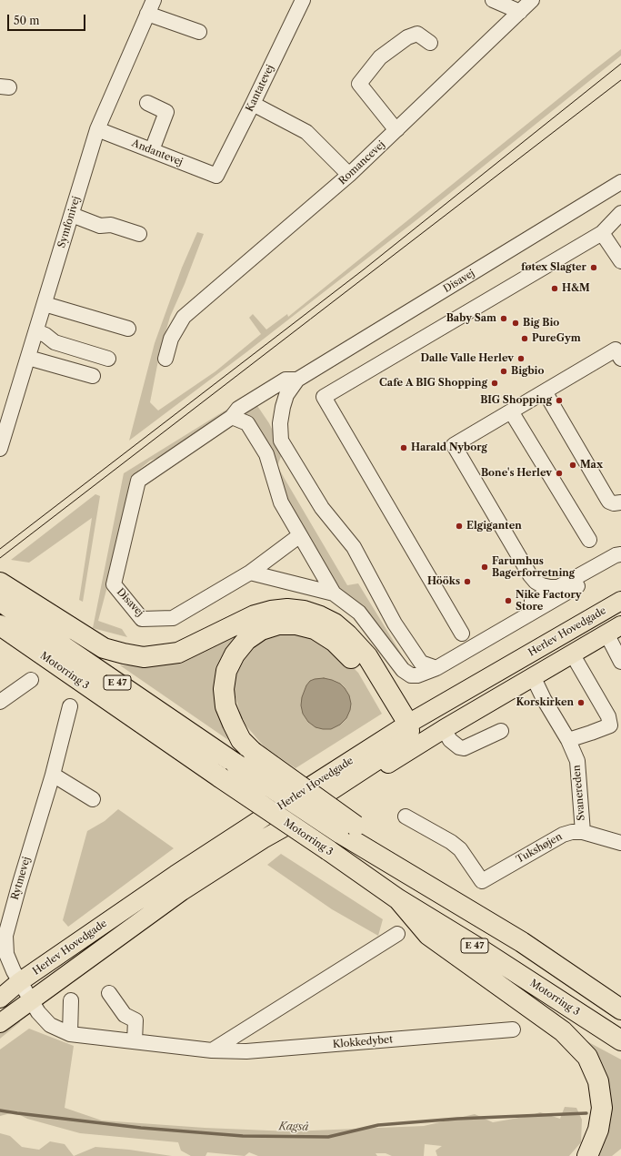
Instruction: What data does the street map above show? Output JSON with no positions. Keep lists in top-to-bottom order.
{
  "streets": {
    "highway": ["Motorring 3", "E 47"],
    "main road": ["Herlev Hovedgade"],
    "street": [
      "Kantatevej",
      "Andantevej",
      "Romancevej",
      "Symfonivej",
      "Disavej",
      "Svanereden",
      "Tukshøjen",
      "Rytmevej",
      "Klokkedybet"
    ]
  },
  "crossings": [
    ["Kantatevej", "Andantevej"],
    ["Andantevej", "Symfonivej"],
    ["Herlev Hovedgade", "Svanereden"],
    ["Herlev Hovedgade", "Rytmevej"],
    ["Herlev Hovedgade", "Klokkedybet"],
    ["Svanereden", "Tukshøjen"]
  ],
  "water": ["Kagså"],
  "places": [
    "føtex Slagter",
    "H&M",
    "Baby Sam",
    "Big Bio",
    "PureGym",
    "Dalle Valle Herlev",
    "Bigbio",
    "Cafe A BIG Shopping",
    "BIG Shopping",
    "Harald Nyborg",
    "Max",
    "Bone's Herlev",
    "Elgiganten",
    "Farumhus Bagerforretning",
    "Hööks",
    "Nike Factory Store",
    "Korskirken"
  ],
  "scale_bar": "50 m"
}
